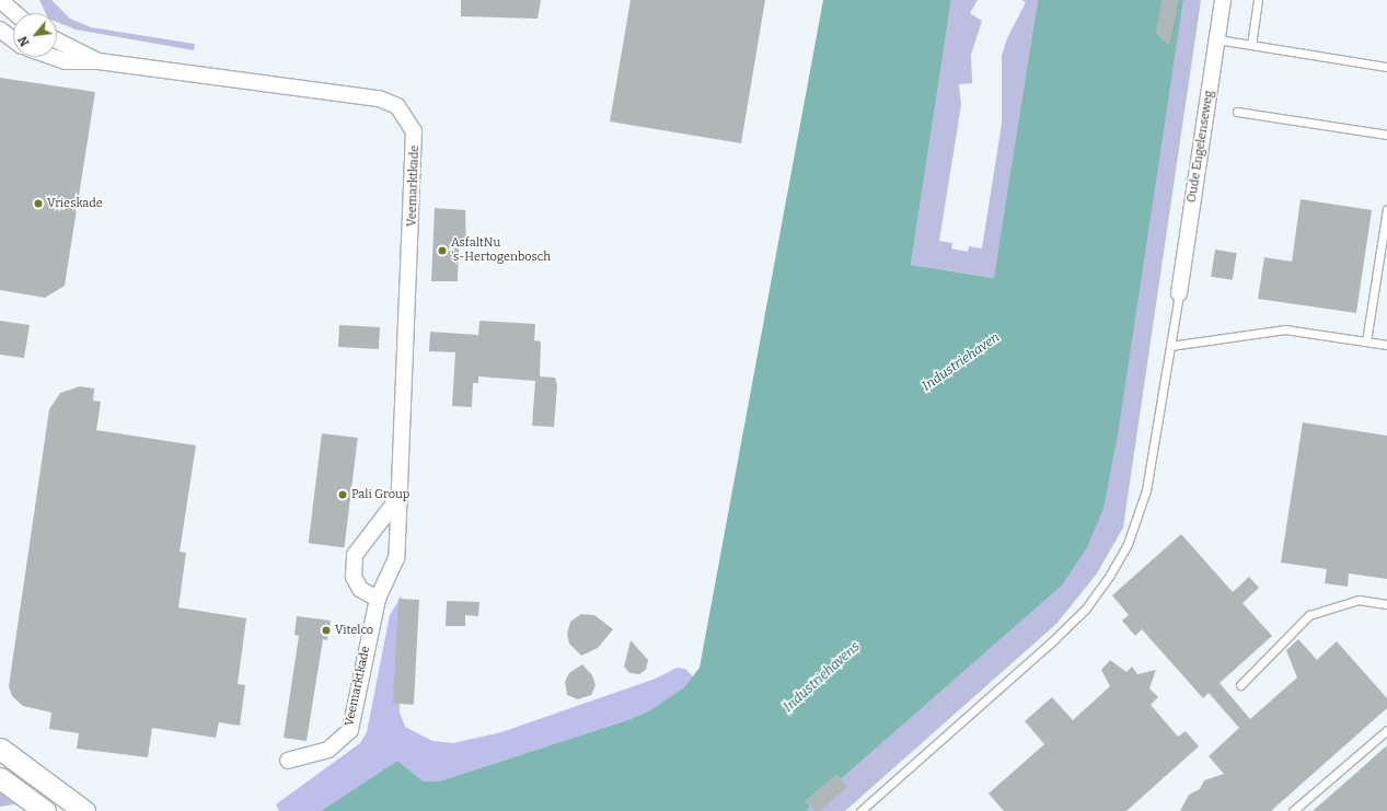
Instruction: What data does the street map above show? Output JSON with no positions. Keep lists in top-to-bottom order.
{
  "streets": {
    "street": ["Oude Engelenseweg", "Veemarktkade"]
  },
  "water": ["Industriehaven", "Industriehavens"],
  "places": [
    "Vrieskade",
    "AsfaltNu 's-Hertogenbosch",
    "Pali Group",
    "Vitelco"
  ],
  "north": "bottom left"
}
